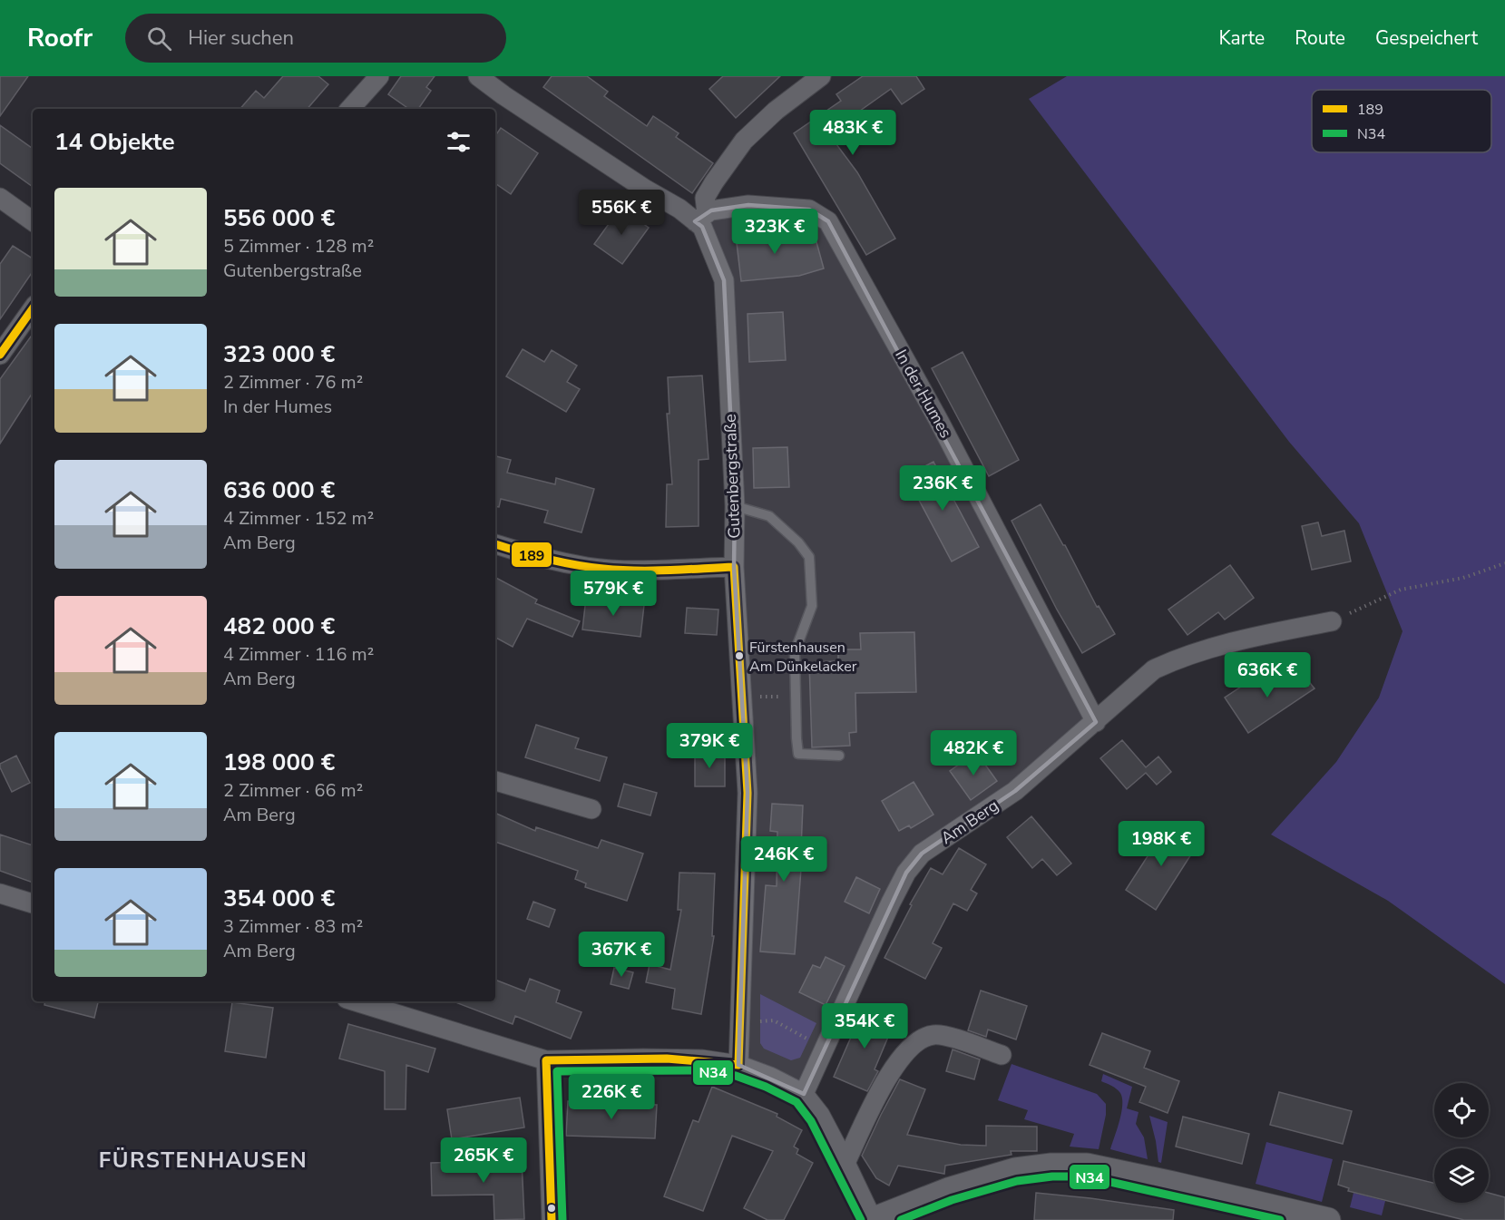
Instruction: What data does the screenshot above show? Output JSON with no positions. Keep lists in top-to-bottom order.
{
  "streets": {
    "street": ["In der Humes", "Gutenbergstraße", "Am Berg"]
  },
  "crossings": [
    ["In der Humes", "Gutenbergstraße"],
    ["In der Humes", "Am Berg"]
  ],
  "districts": ["FÜRSTENHAUSEN"],
  "places": ["Fürstenhausen Am Dünkelacker"],
  "lines": ["transit line 189", "transit line N34"],
  "legend": ["189", "N34"],
  "page": {
    "header": "Roofr",
    "search": "Hier suchen",
    "nav": ["Karte", "Route", "Gespeichert"],
    "heading": "14 Objekte",
    "price": [
      "483K €",
      "556K €",
      "323K €",
      "236K €",
      "579K €",
      "636K €",
      "379K €",
      "482K €",
      "198K €",
      "246K €",
      "367K €",
      "354K €",
      "226K €",
      "265K €"
    ],
    "list": [
      {
        "name": "556 000 €",
        "note": "5 Zimmer · 128 m² · Gutenbergstraße"
      },
      {
        "name": "323 000 €",
        "note": "2 Zimmer · 76 m² · In der Humes"
      },
      {
        "name": "636 000 €",
        "note": "4 Zimmer · 152 m² · Am Berg"
      },
      {
        "name": "482 000 €",
        "note": "4 Zimmer · 116 m² · Am Berg"
      },
      {
        "name": "198 000 €",
        "note": "2 Zimmer · 66 m² · Am Berg"
      },
      {
        "name": "354 000 €",
        "note": "3 Zimmer · 83 m² · Am Berg"
      }
    ]
  }
}
